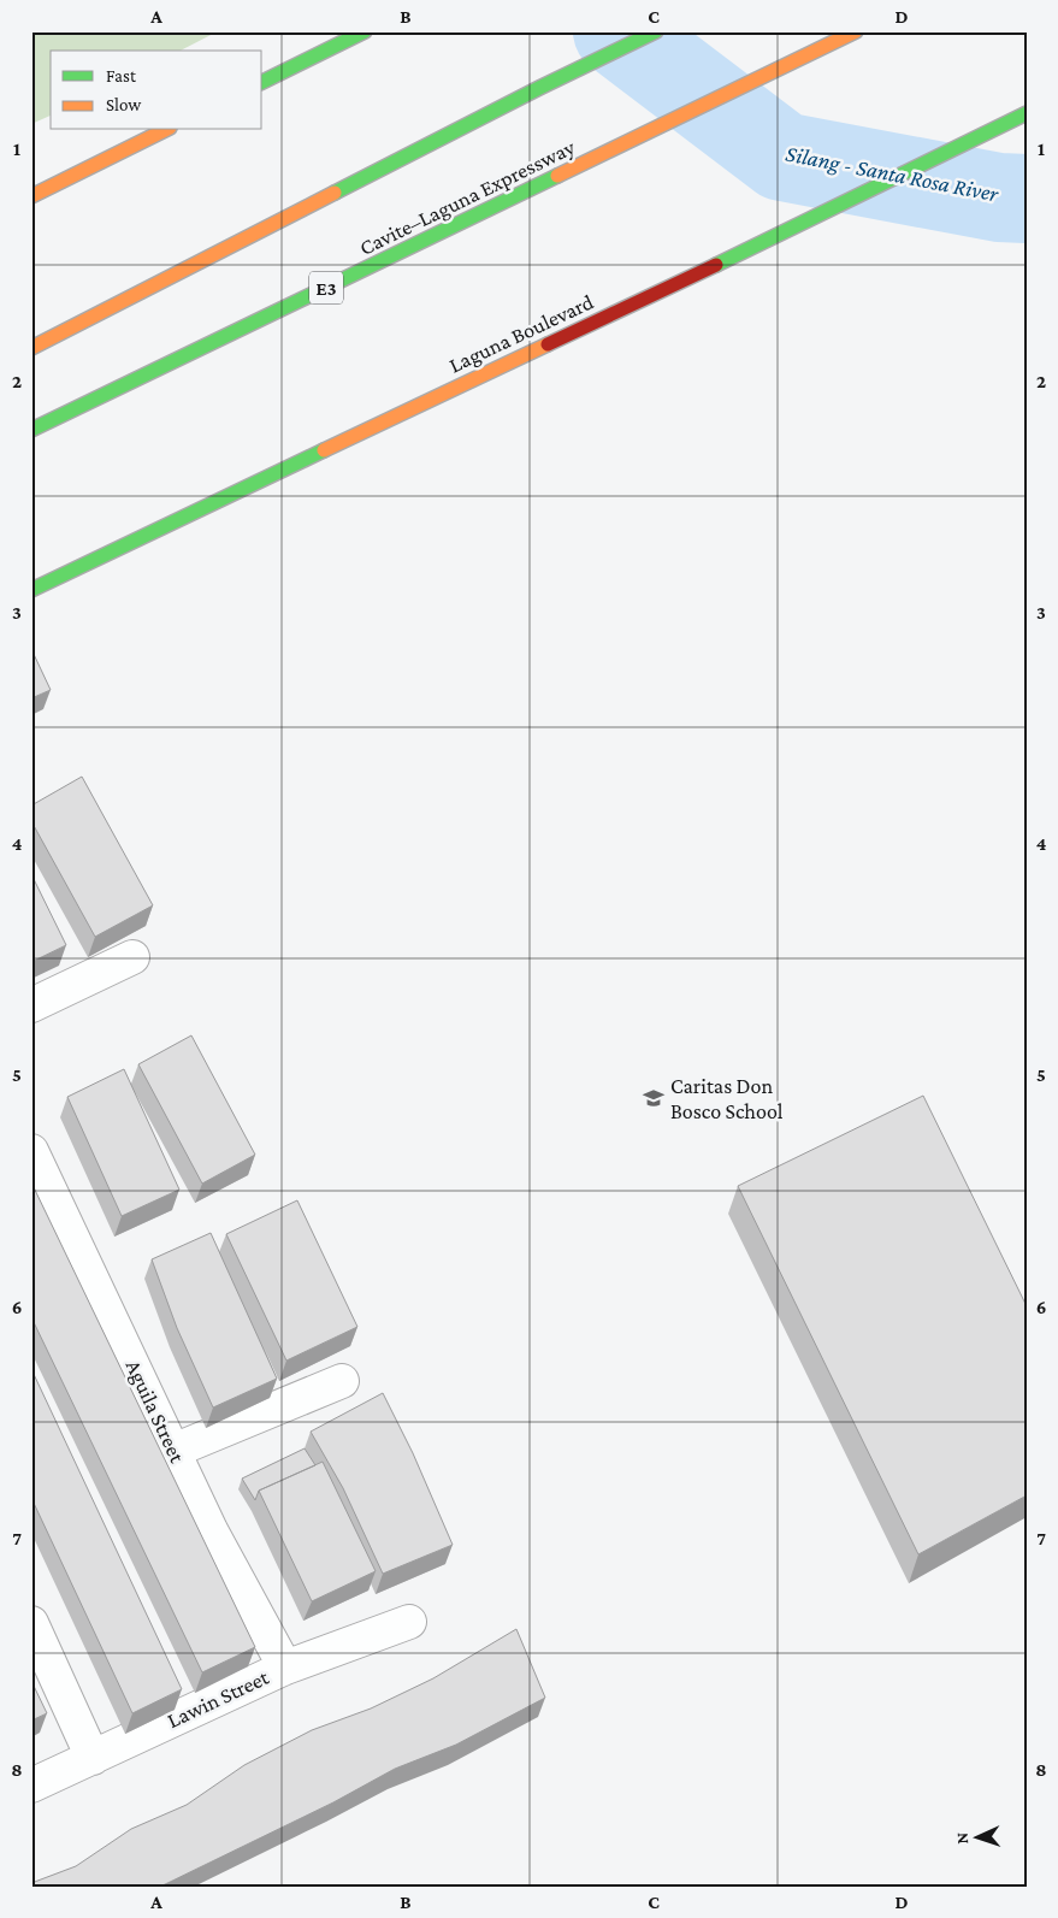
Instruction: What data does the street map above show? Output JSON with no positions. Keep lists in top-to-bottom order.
{
  "streets": {
    "main road": ["Cavite–Laguna Expressway", "E3", "Laguna Boulevard"],
    "street": ["Aguila Street", "Lawin Street"]
  },
  "crossings": [
    ["Aguila Street", "Lawin Street"]
  ],
  "water": ["Silang - Santa Rosa River"],
  "places": {
    "school or university": ["Caritas Don Bosco School"]
  },
  "legend": ["Fast", "Slow"],
  "north": "left",
  "grid": {
    "columns": [
      "A",
      "B",
      "C",
      "D"
    ],
    "rows": [
      "1",
      "2",
      "3",
      "4",
      "5",
      "6",
      "7",
      "8"
    ]
  }
}
